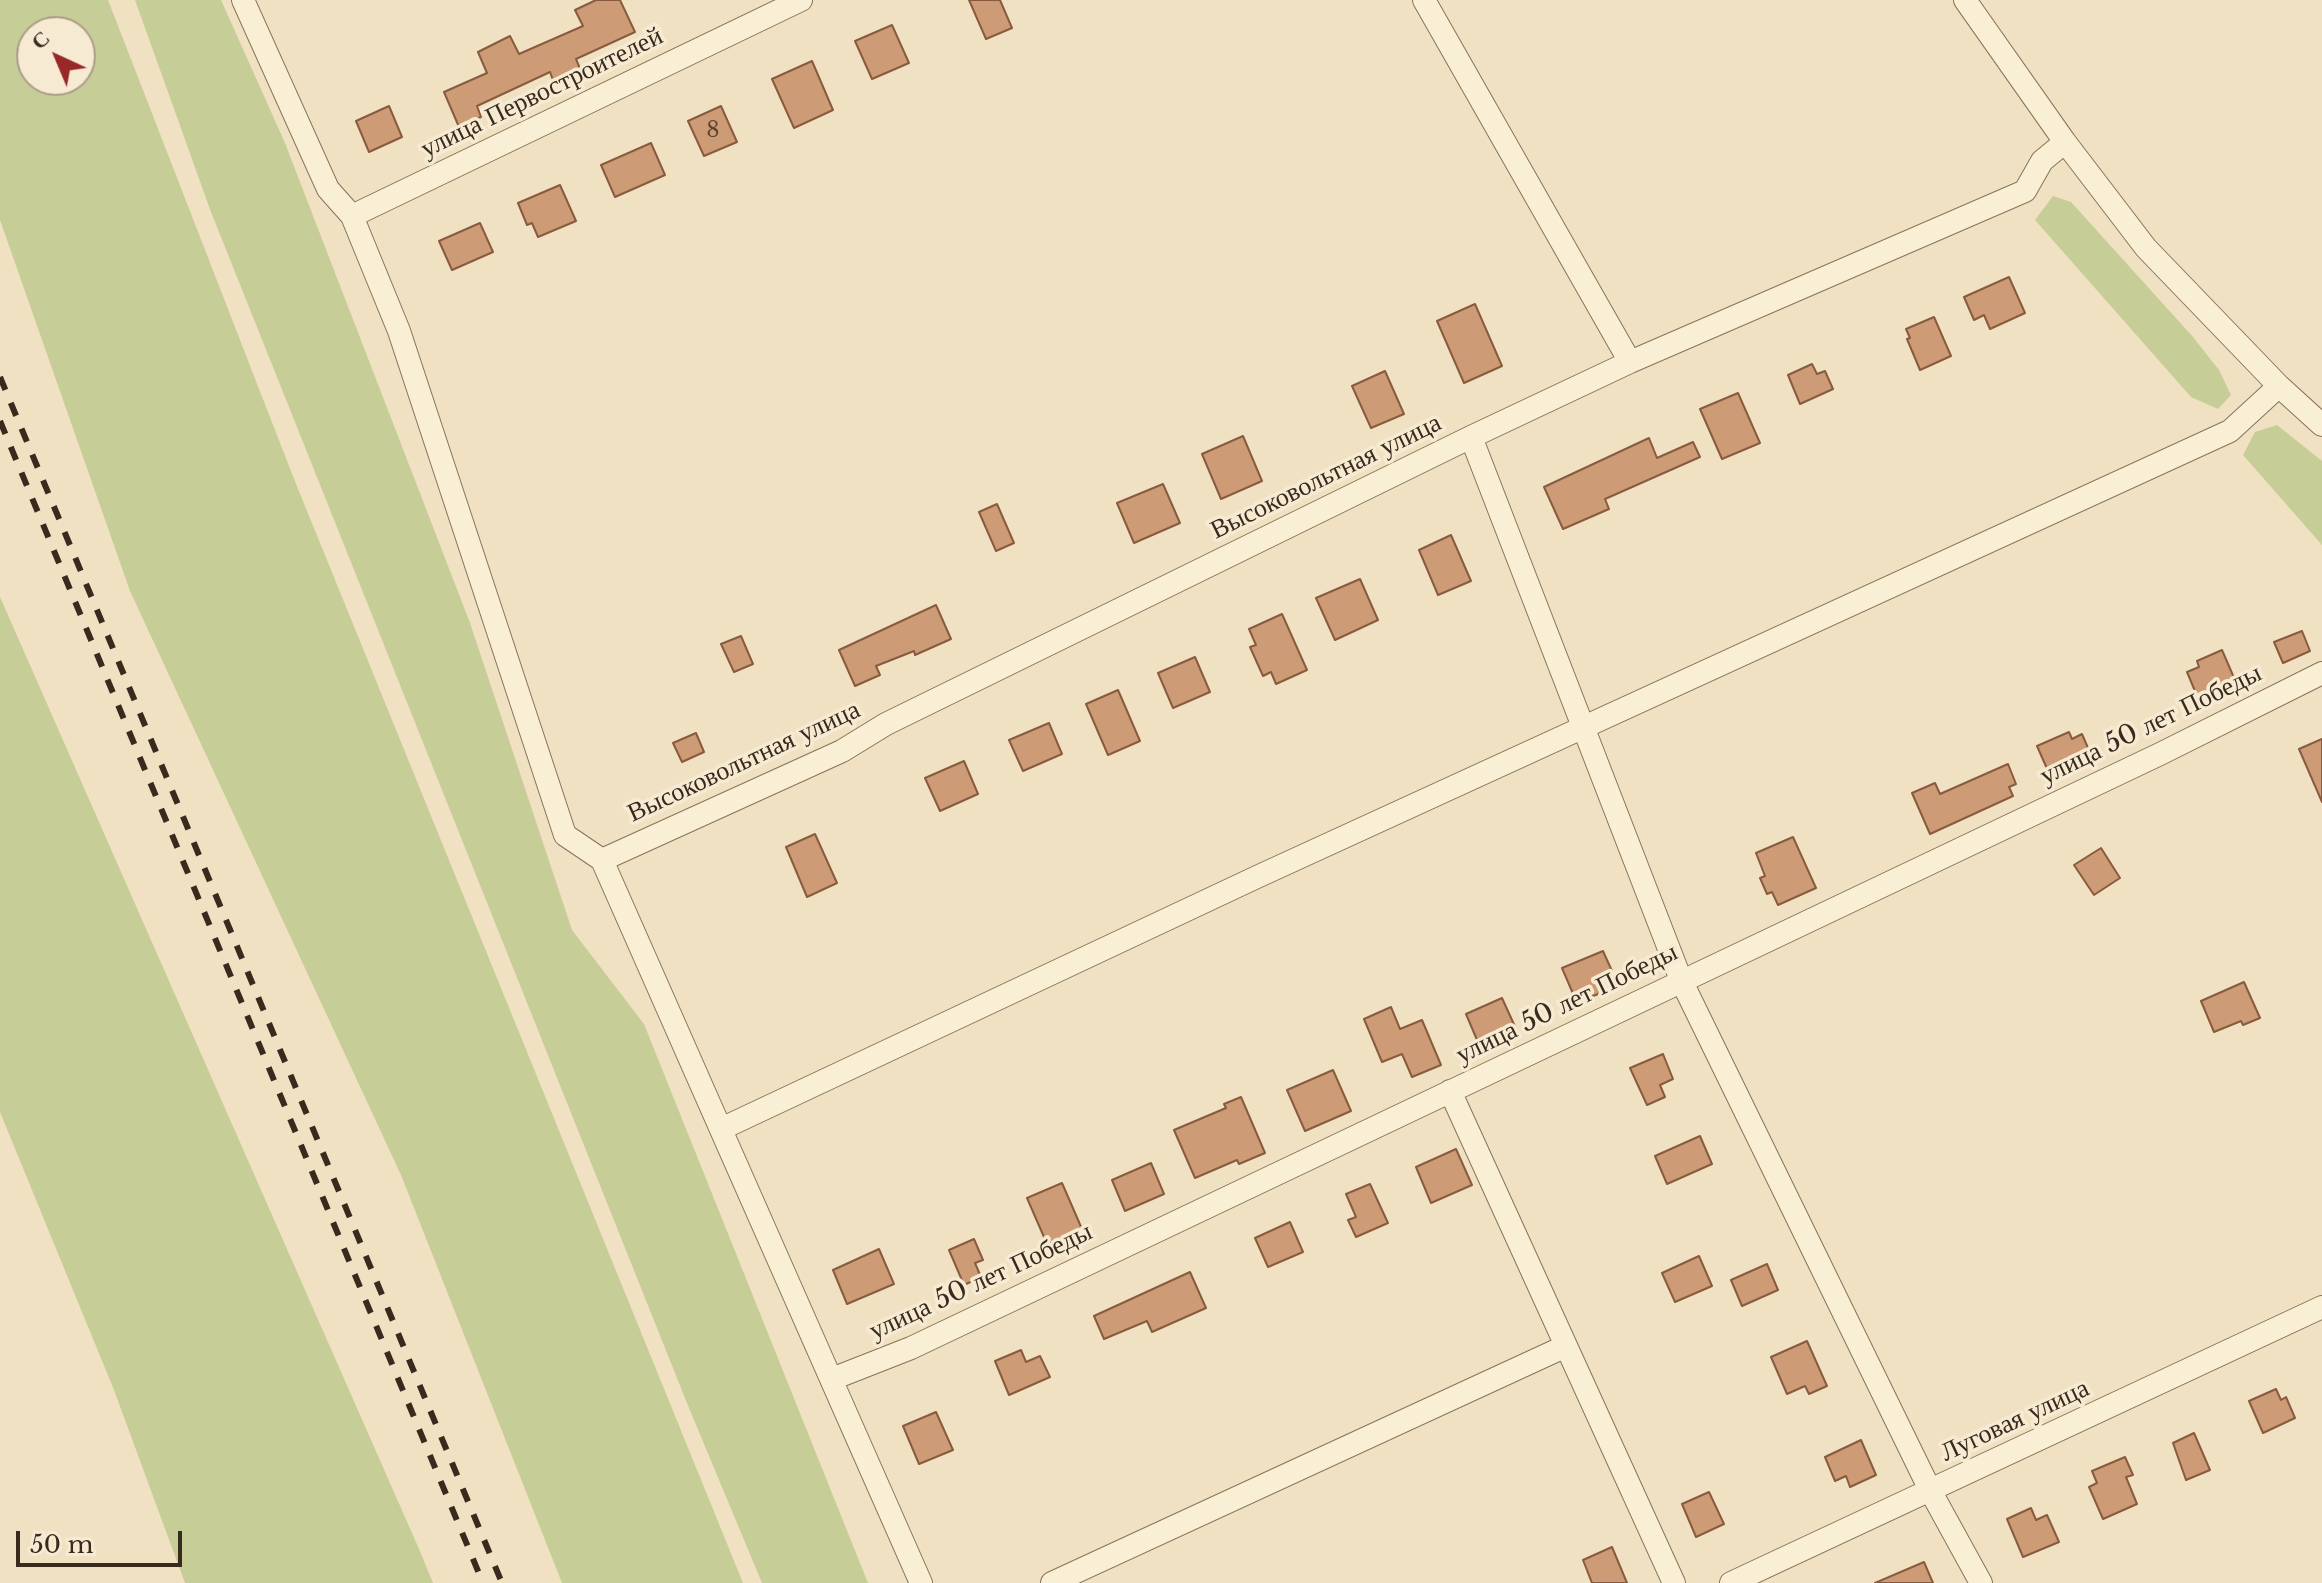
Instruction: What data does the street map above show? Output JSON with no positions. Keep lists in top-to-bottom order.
{
  "streets": {
    "street": [
      "улица Первостроителей",
      "Высоковольтная улица",
      "улица 50 лет Победы",
      "Луговая улица"
    ]
  },
  "house_numbers": ["8"],
  "scale_bar": "50 m",
  "north": "top left"
}
